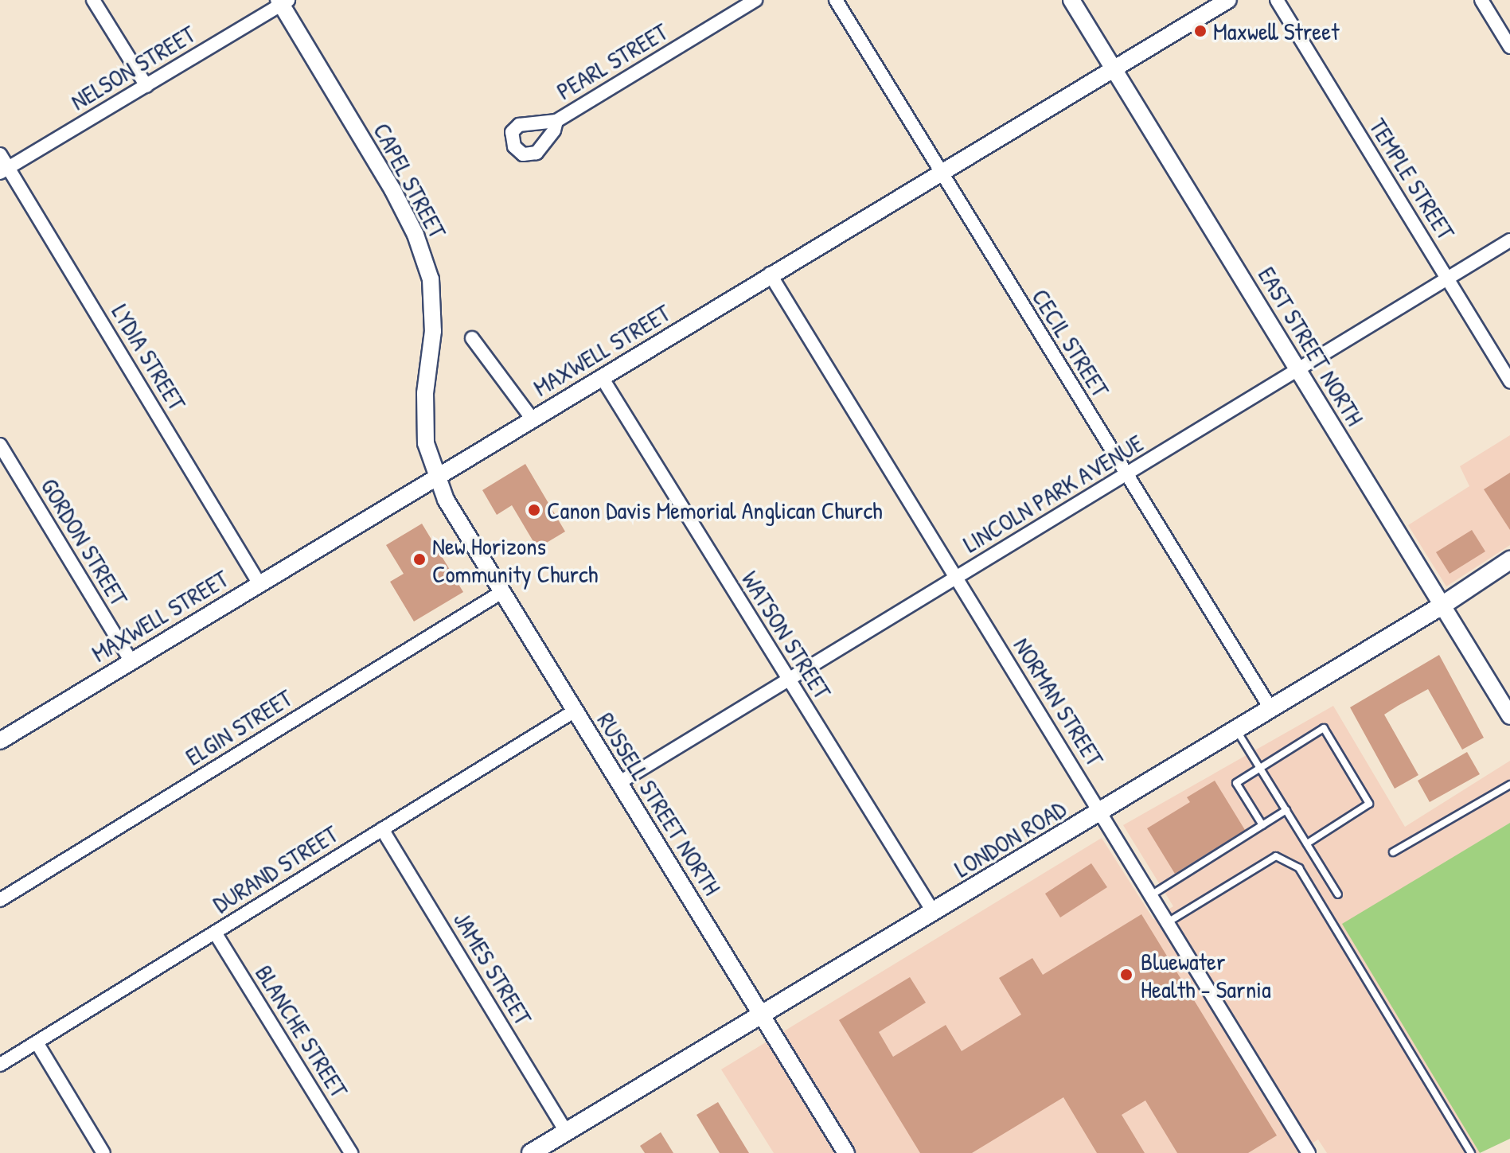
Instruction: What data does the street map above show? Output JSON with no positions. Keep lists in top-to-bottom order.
{
  "streets": {
    "main road": ["LONDON ROAD"],
    "street": [
      "PEARL STREET",
      "NELSON STREET",
      "TEMPLE STREET",
      "CAPEL STREET",
      "CECIL STREET",
      "EAST STREET NORTH",
      "MAXWELL STREET",
      "LYDIA STREET",
      "LINCOLN PARK AVENUE",
      "GORDON STREET",
      "WATSON STREET",
      "NORMAN STREET",
      "ELGIN STREET",
      "RUSSELL STREET NORTH",
      "DURAND STREET",
      "JAMES STREET",
      "BLANCHE STREET"
    ]
  },
  "crossings": [
    ["NELSON STREET", "CAPEL STREET"],
    ["NELSON STREET", "LYDIA STREET"],
    ["TEMPLE STREET", "LINCOLN PARK AVENUE"],
    ["CAPEL STREET", "MAXWELL STREET"],
    ["CAPEL STREET", "RUSSELL STREET NORTH"],
    ["CECIL STREET", "MAXWELL STREET"],
    ["CECIL STREET", "LINCOLN PARK AVENUE"],
    ["CECIL STREET", "LONDON ROAD"],
    ["EAST STREET NORTH", "MAXWELL STREET"],
    ["EAST STREET NORTH", "LINCOLN PARK AVENUE"],
    ["EAST STREET NORTH", "LONDON ROAD"],
    ["MAXWELL STREET", "LYDIA STREET"],
    ["MAXWELL STREET", "GORDON STREET"],
    ["MAXWELL STREET", "WATSON STREET"],
    ["MAXWELL STREET", "NORMAN STREET"],
    ["MAXWELL STREET", "RUSSELL STREET NORTH"],
    ["LINCOLN PARK AVENUE", "WATSON STREET"],
    ["LINCOLN PARK AVENUE", "NORMAN STREET"],
    ["LINCOLN PARK AVENUE", "RUSSELL STREET NORTH"],
    ["WATSON STREET", "LONDON ROAD"],
    ["NORMAN STREET", "LONDON ROAD"],
    ["ELGIN STREET", "RUSSELL STREET NORTH"],
    ["RUSSELL STREET NORTH", "LONDON ROAD"],
    ["RUSSELL STREET NORTH", "DURAND STREET"],
    ["LONDON ROAD", "JAMES STREET"],
    ["DURAND STREET", "JAMES STREET"],
    ["DURAND STREET", "BLANCHE STREET"]
  ],
  "places": [
    "Maxwell Street",
    "Canon Davis Memorial Anglican Church",
    "New Horizons Community Church",
    "Bluewater Health - Sarnia"
  ]
}
